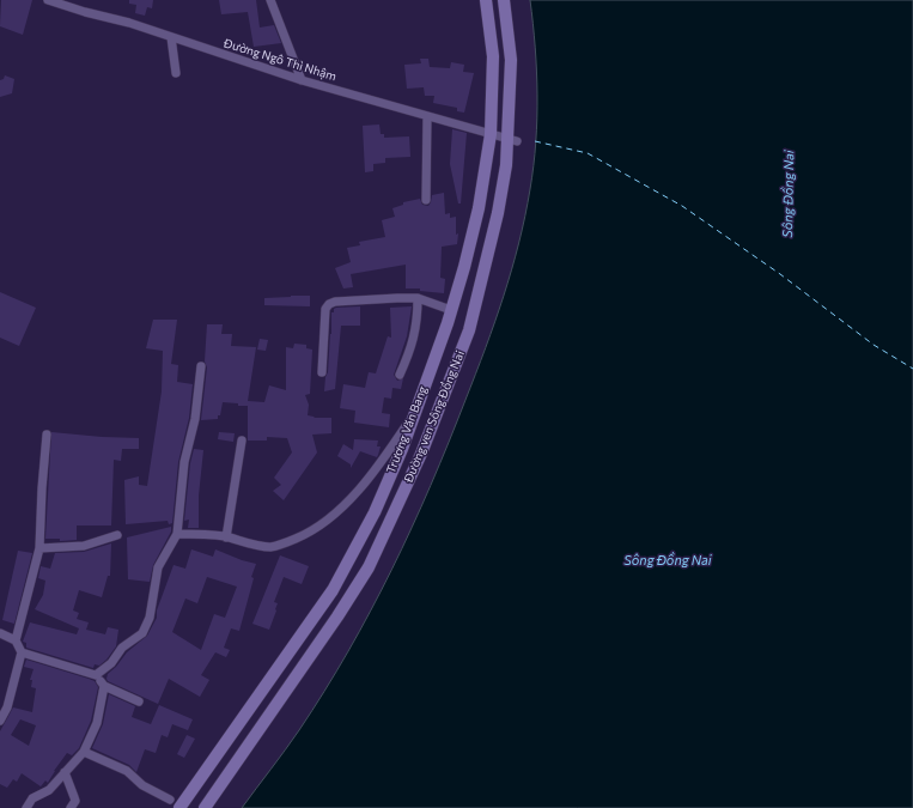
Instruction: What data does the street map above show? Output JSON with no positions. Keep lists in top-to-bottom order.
{
  "streets": {
    "main road": ["Đường ven Sông Đồng Nai", "Trương Văn Bang"],
    "street": ["Đường Ngô Thì Nhậm"]
  },
  "crossings": [
    ["Đường Ngô Thì Nhậm", "Đường ven Sông Đồng Nai"],
    ["Đường Ngô Thì Nhậm", "Trương Văn Bang"]
  ],
  "water": ["Sông Đồng Nai"]
}
